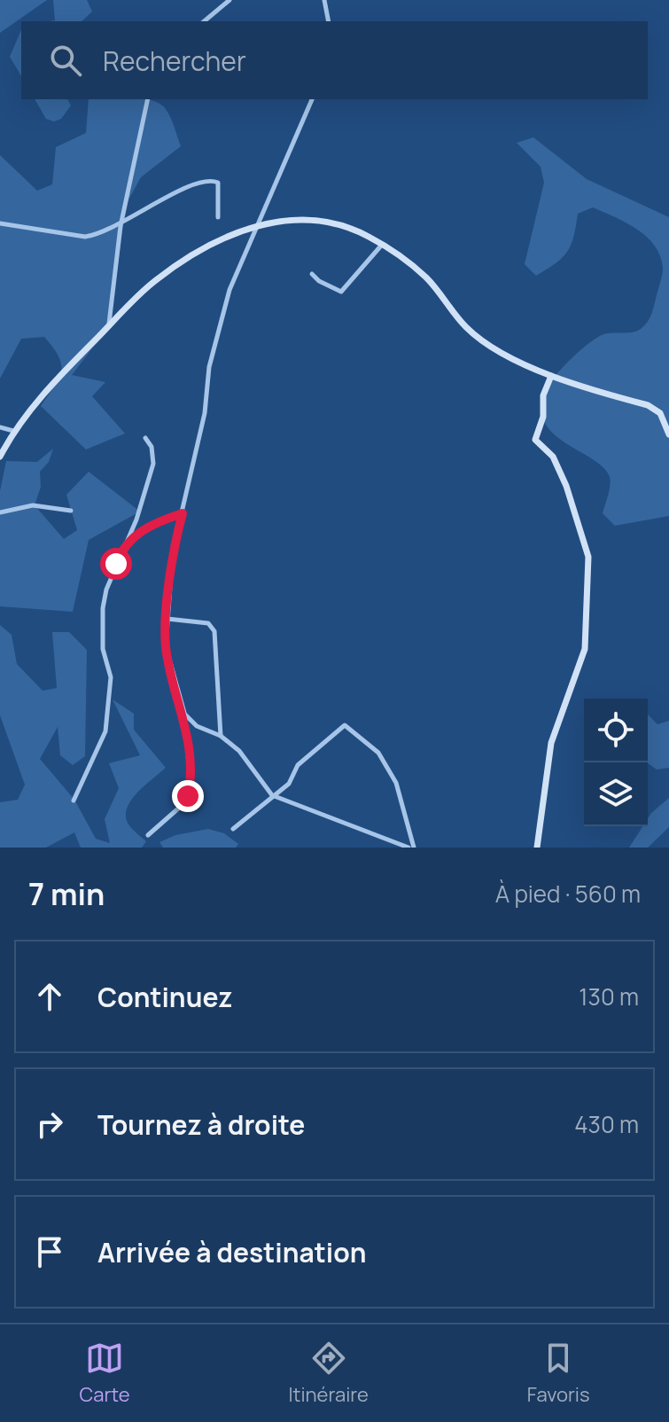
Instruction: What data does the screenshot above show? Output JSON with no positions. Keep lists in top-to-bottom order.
{
  "page": {
    "search": "Rechercher",
    "heading": ["7 min", "À pied · 560 m"],
    "list": [
      ["Continuez", "130 m"],
      ["Tournez à droite", "430 m"],
      "Arrivée à destination"
    ],
    "nav": ["Carte", "Itinéraire", "Favoris"]
  }
}
